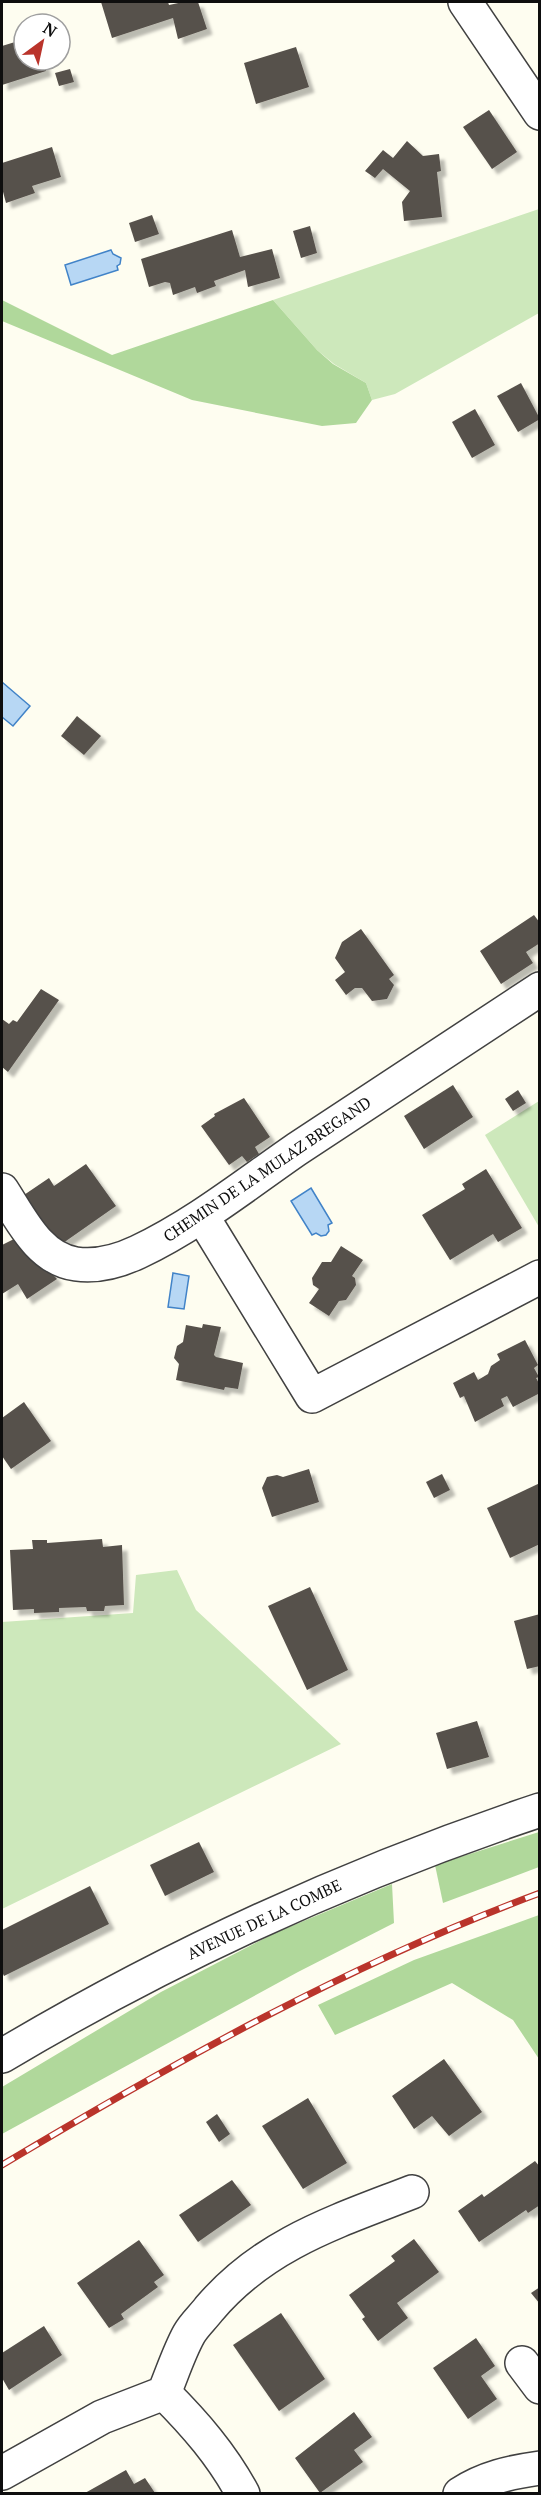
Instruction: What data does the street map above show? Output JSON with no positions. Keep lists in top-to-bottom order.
{
  "streets": {
    "street": ["CHEMIN DE LA MULAZ BREGAND", "AVENUE DE LA COMBE"]
  },
  "north": "top right"
}
